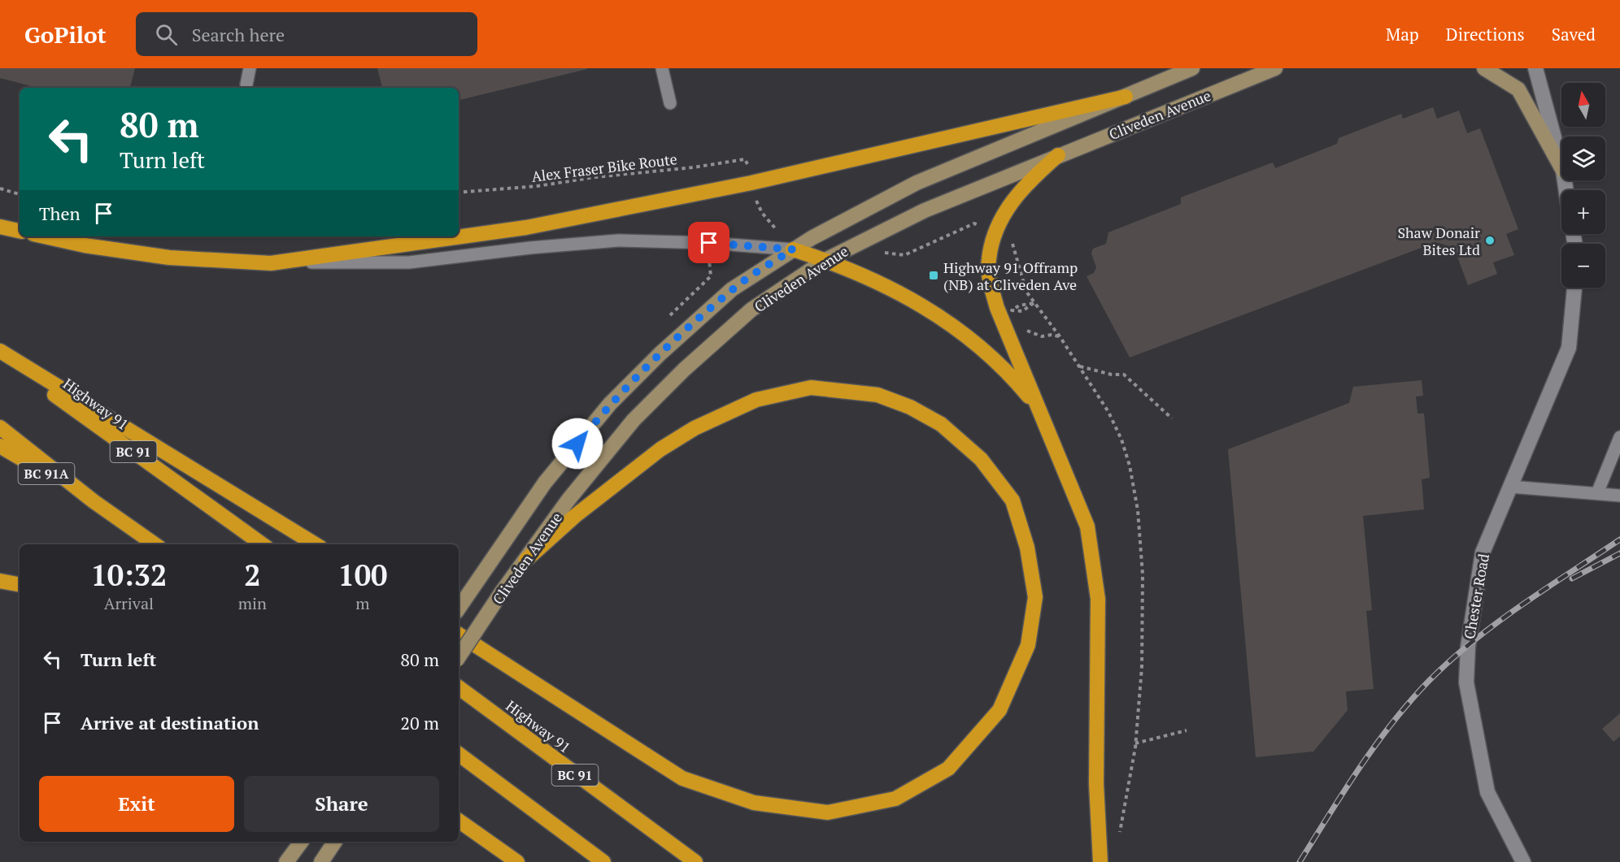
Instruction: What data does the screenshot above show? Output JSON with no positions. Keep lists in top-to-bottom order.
{
  "streets": {
    "highway": ["Highway 91", "BC 91", "BC 91A"],
    "street": ["Cliveden Avenue", "Chester Road"],
    "path": ["Alex Fraser Bike Route"]
  },
  "places": {
    "other": ["Shaw Donair Bites Ltd"],
    "transit": ["Highway 91 Offramp (NB) at Cliveden Ave"]
  },
  "north": "top",
  "page": {
    "header": "GoPilot",
    "search": "Search here",
    "nav": ["Map", "Directions", "Saved"],
    "map_buttons": ["+", "−"],
    "turn": ["80 m", "Turn left"],
    "then": "Then",
    "eta": [
      "10:32",
      "Arrival",
      "2",
      "min",
      "100",
      "m"
    ],
    "list": [
      {
        "name": "Turn left",
        "value": "80 m"
      },
      {
        "name": "Arrive at destination",
        "value": "20 m"
      }
    ],
    "buttons": ["Exit", "Share"]
  }
}
